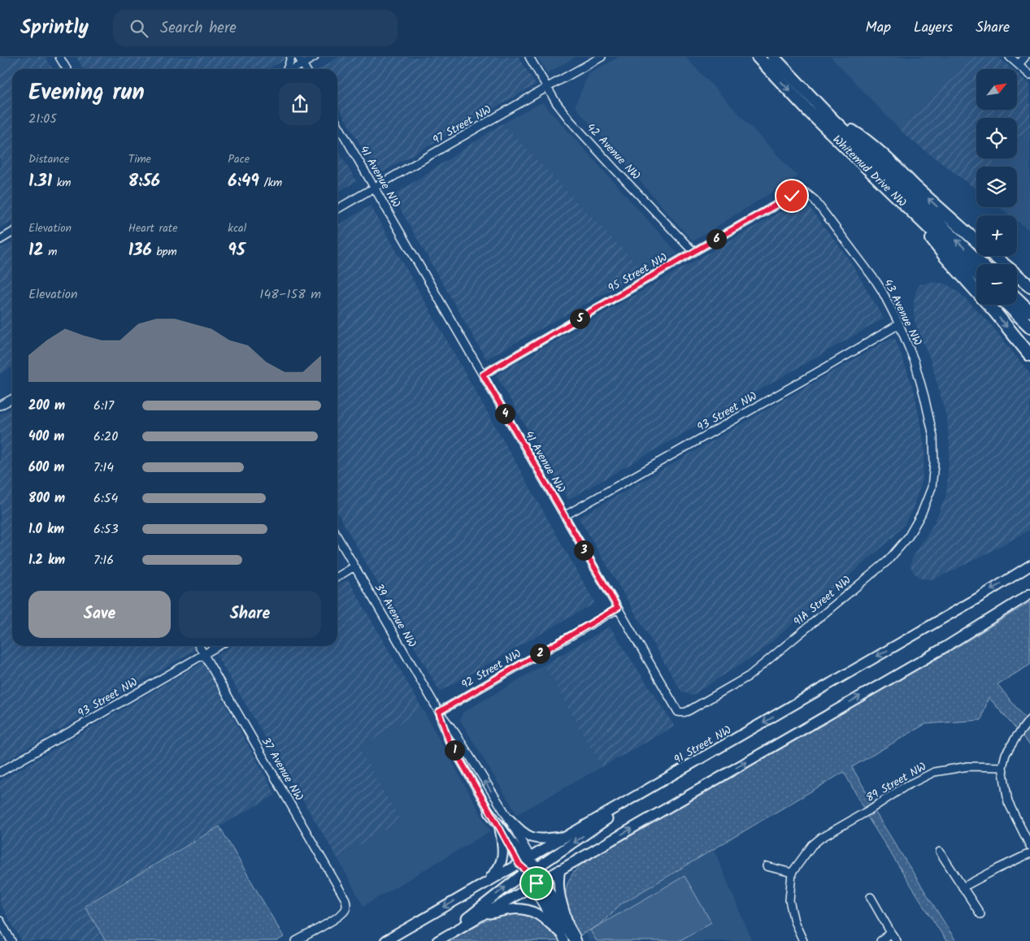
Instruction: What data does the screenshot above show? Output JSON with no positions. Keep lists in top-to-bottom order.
{
  "streets": {
    "highway": ["Whitemud Drive NW"],
    "main road": ["91 Street NW"],
    "street": [
      "97 Street NW",
      "42 Avenue NW",
      "41 Avenue NW",
      "95 Street NW",
      "43 Avenue NW",
      "93 Street NW",
      "91A Street NW",
      "39 Avenue NW",
      "92 Street NW",
      "37 Avenue NW",
      "89 Street NW"
    ]
  },
  "crossings": [
    ["97 Street NW", "42 Avenue NW"],
    ["97 Street NW", "41 Avenue NW"],
    ["42 Avenue NW", "95 Street NW"],
    ["41 Avenue NW", "95 Street NW"],
    ["41 Avenue NW", "93 Street NW"],
    ["41 Avenue NW", "91A Street NW"],
    ["41 Avenue NW", "92 Street NW"],
    ["95 Street NW", "43 Avenue NW"],
    ["43 Avenue NW", "93 Street NW"],
    ["43 Avenue NW", "91A Street NW"],
    ["93 Street NW", "37 Avenue NW"],
    ["39 Avenue NW", "92 Street NW"],
    ["39 Avenue NW", "91 Street NW"]
  ],
  "north": "top right",
  "page": {
    "header": "Sprintly",
    "search": "Search here",
    "nav": ["Map", "Layers", "Share"],
    "map_buttons": ["+", "−"],
    "heading": ["Evening run", "21:05"],
    "stats": [
      ["Distance", "1.31 km"],
      ["Time", "8:56"],
      ["Pace", "6:49 /km"],
      ["Elevation", "12 m"],
      ["Heart rate", "136 bpm"],
      ["kcal", "95"]
    ],
    "pins": [
      "6",
      "5",
      "4",
      "3",
      "2",
      "1"
    ],
    "chart": ["Elevation", "148–158 m"],
    "list": [
      {
        "name": "200 m",
        "note": "6:17"
      },
      {
        "name": "400 m",
        "note": "6:20"
      },
      {
        "name": "600 m",
        "note": "7:14"
      },
      {
        "name": "800 m",
        "note": "6:54"
      },
      {
        "name": "1.0 km",
        "note": "6:53"
      },
      {
        "name": "1.2 km",
        "note": "7:16"
      }
    ],
    "buttons": ["Save", "Share"]
  }
}
